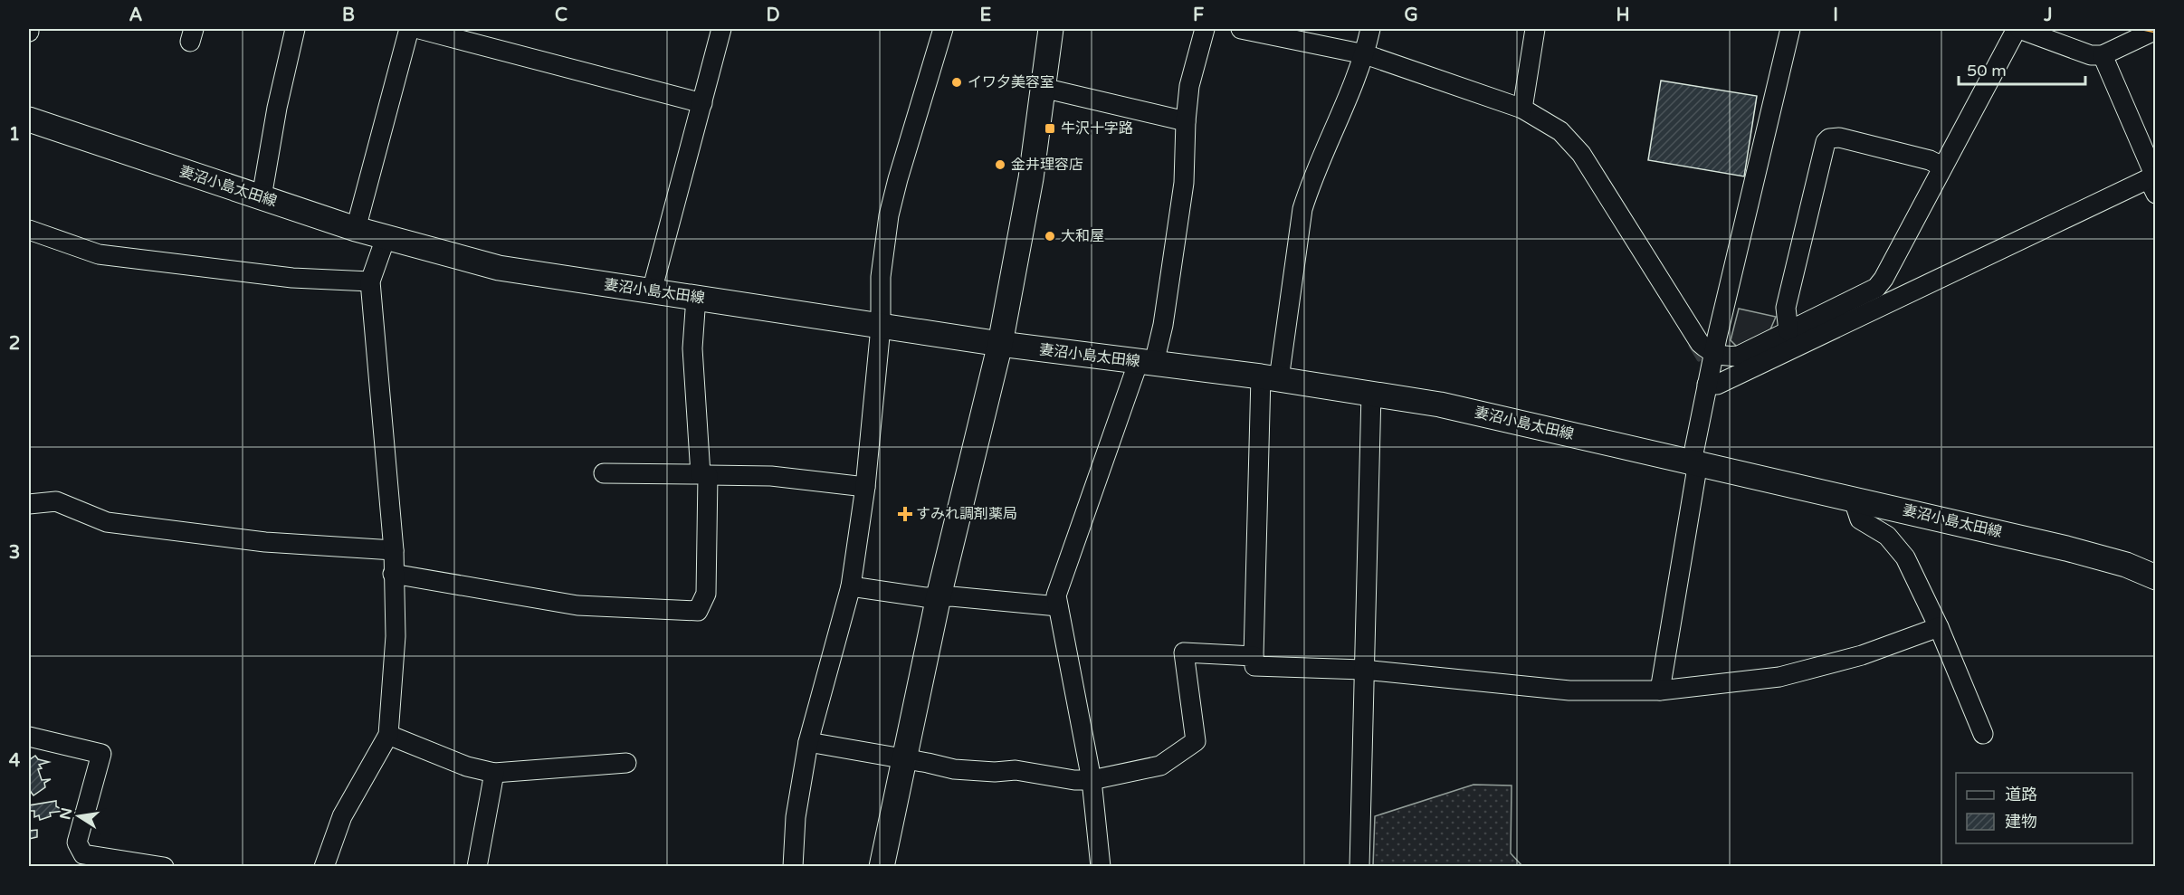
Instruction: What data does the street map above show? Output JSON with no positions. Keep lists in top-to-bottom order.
{
  "streets": {
    "main road": ["妻沼小島太田線"]
  },
  "places": {
    "other": ["イワ夕美容室", "金井理容店", "大和屋"],
    "transit": ["牛沢十字路"],
    "health": ["すみれ調剤薬局"]
  },
  "legend": ["道路", "建物"],
  "scale_bar": "50 m",
  "north": "left",
  "grid": {
    "columns": [
      "A",
      "B",
      "C",
      "D",
      "E",
      "F",
      "G",
      "H",
      "I",
      "J"
    ],
    "rows": [
      "1",
      "2",
      "3",
      "4"
    ]
  }
}
